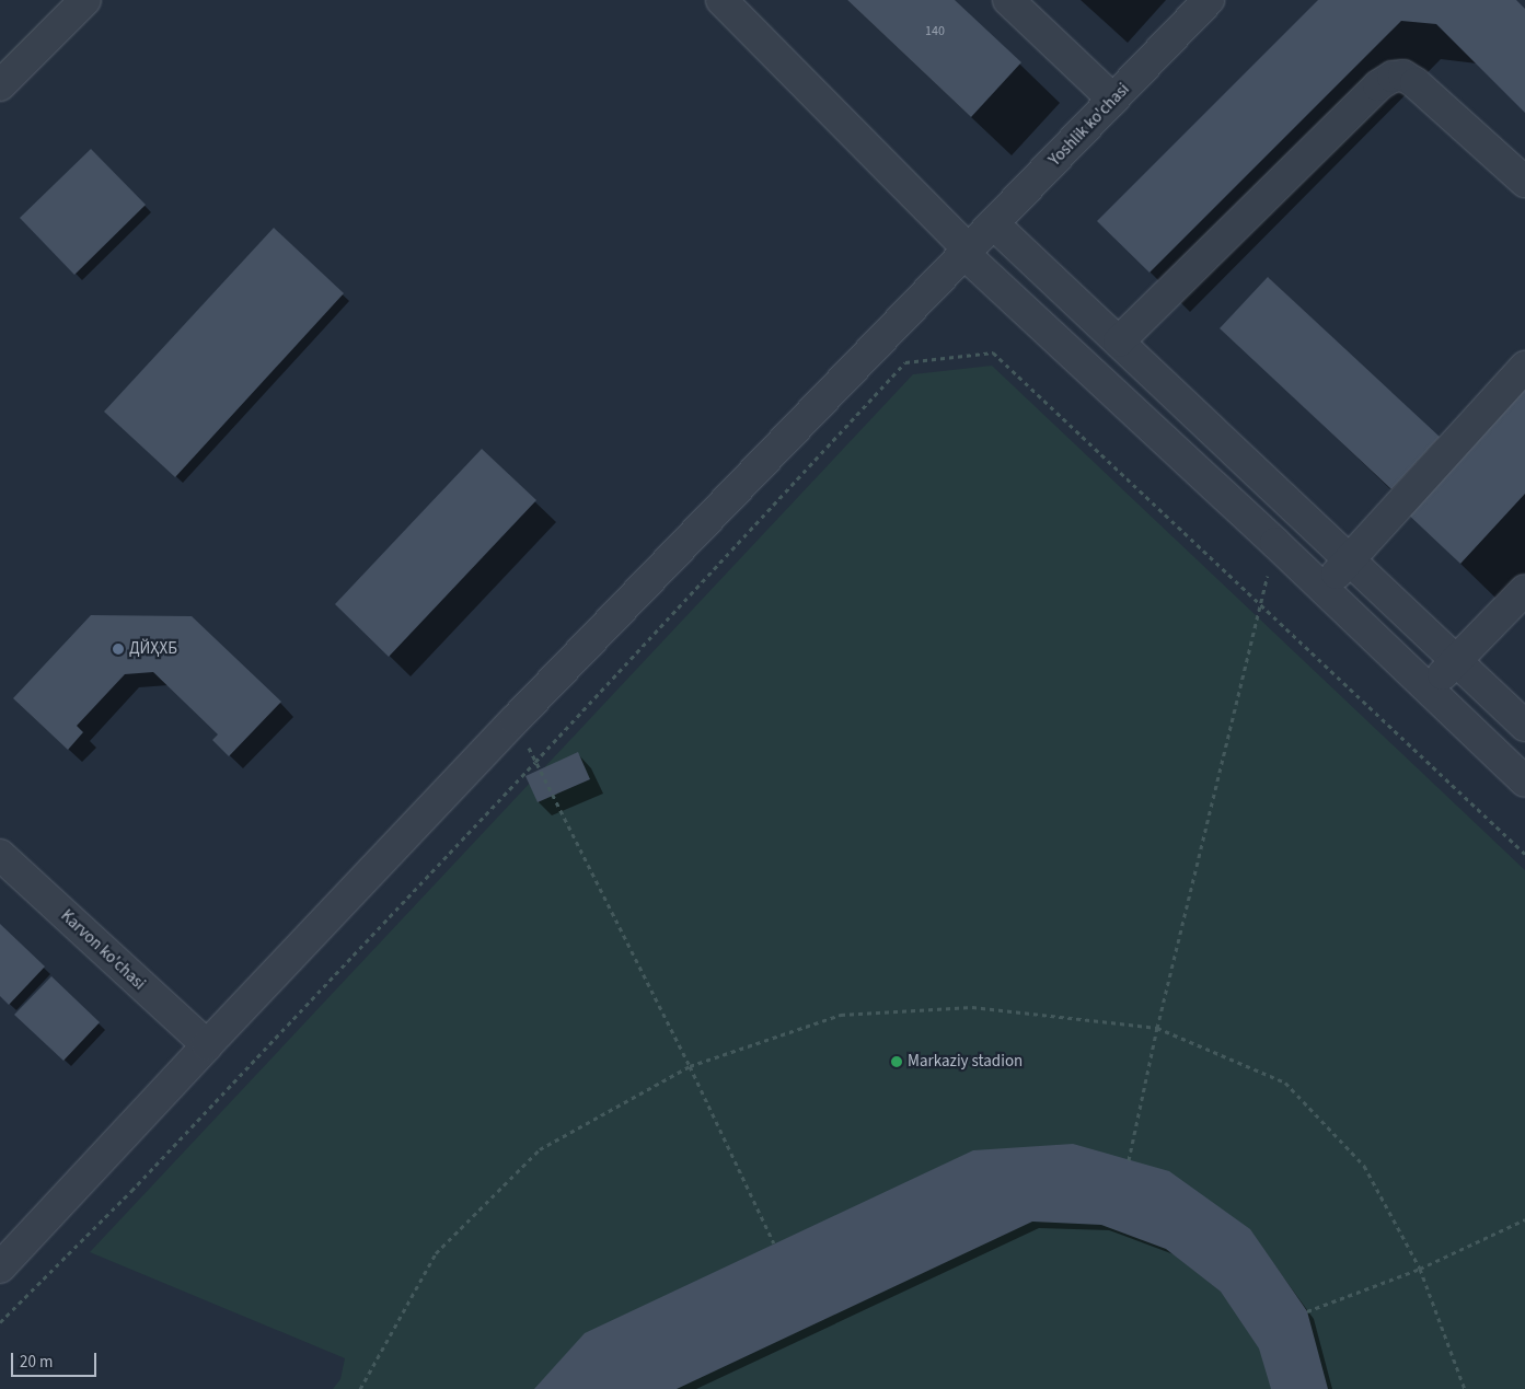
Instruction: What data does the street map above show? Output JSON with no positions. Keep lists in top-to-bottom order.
{
  "streets": {
    "street": ["Yoshlik ko'chasi", "Karvon ko'chasi"]
  },
  "crossings": [
    ["Yoshlik ko'chasi", "Karvon ko'chasi"]
  ],
  "places": ["ДЙҲХБ", "Markaziy stadion"],
  "house_numbers": ["140"],
  "scale_bar": "20 m"
}
